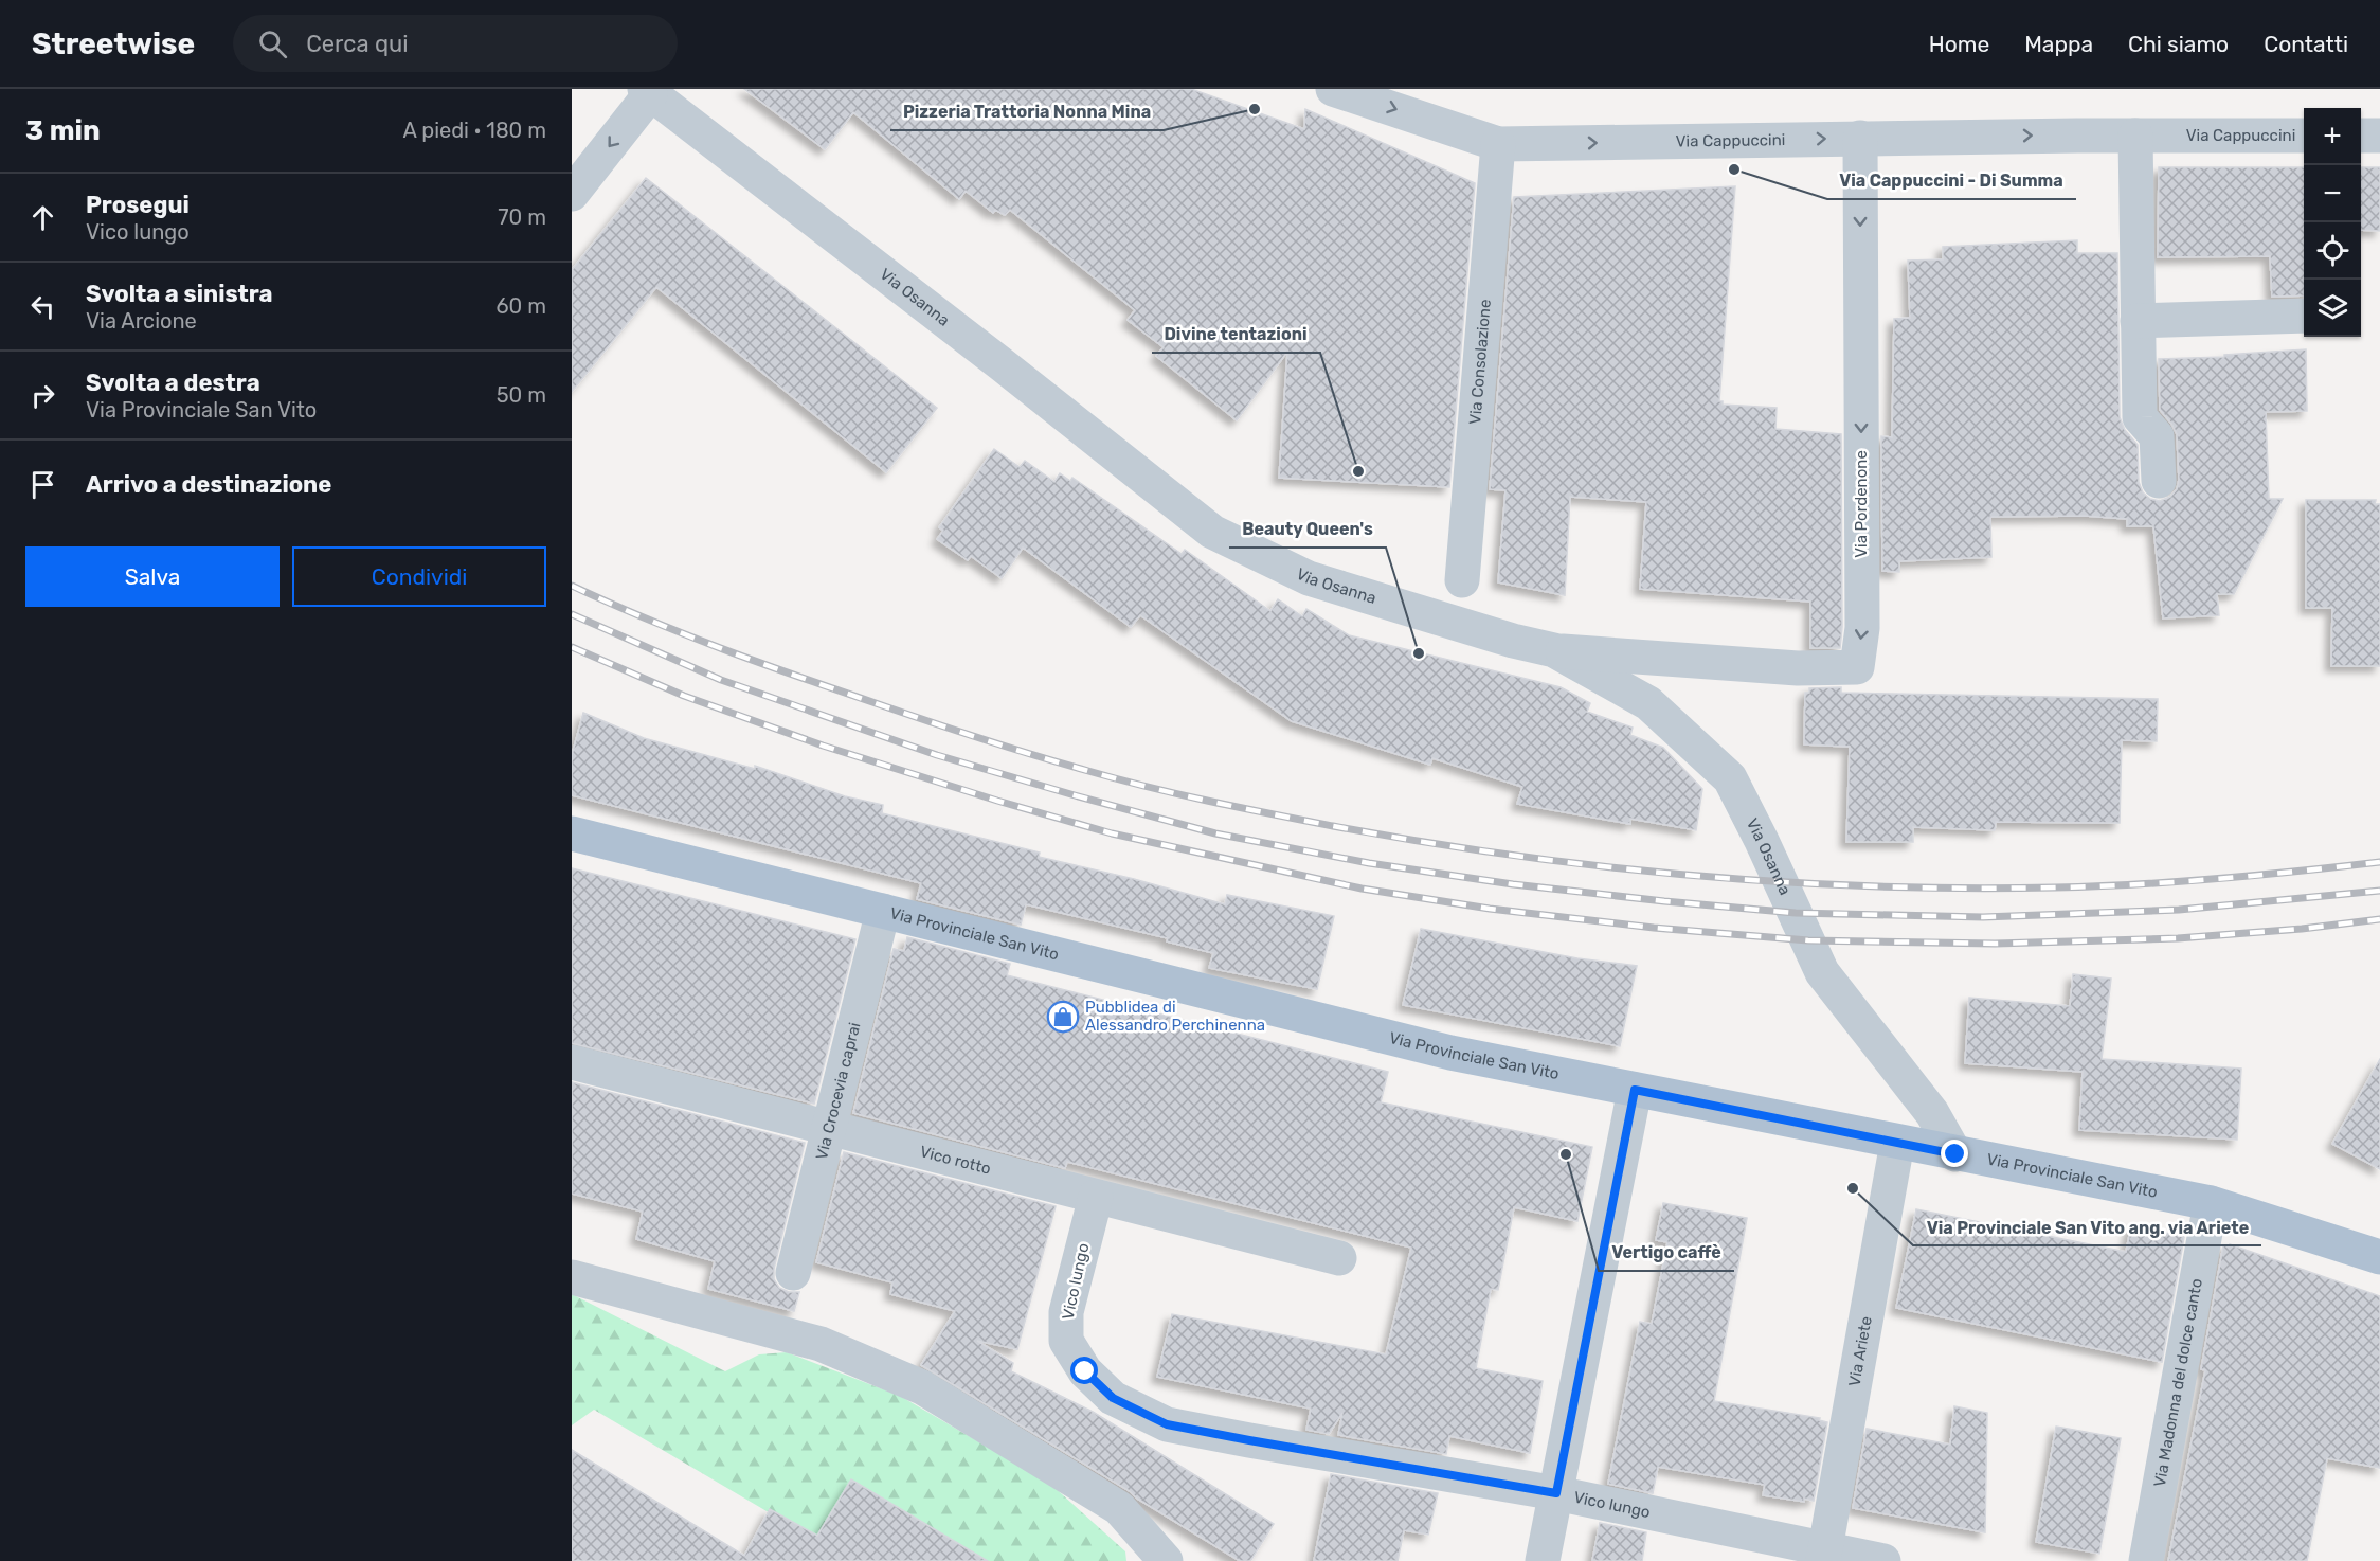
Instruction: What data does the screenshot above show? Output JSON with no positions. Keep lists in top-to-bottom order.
{
  "streets": {
    "main road": ["Via Provinciale San Vito"],
    "street": [
      "Via Cappuccini",
      "Via Osanna",
      "Via Consolazione",
      "Via Pordenone",
      "Via Crocevia caprai",
      "Vico rotto",
      "Vico lungo",
      "Via Ariete",
      "Via Madonna del dolce canto"
    ]
  },
  "crossings": [
    ["Via Cappuccini", "Via Consolazione"],
    ["Via Cappuccini", "Via Pordenone"],
    ["Via Osanna", "Via Pordenone"],
    ["Via Osanna", "Via Provinciale San Vito"],
    ["Via Provinciale San Vito", "Via Crocevia caprai"],
    ["Via Provinciale San Vito", "Via Ariete"],
    ["Via Provinciale San Vito", "Via Madonna del dolce canto"],
    ["Via Crocevia caprai", "Vico rotto"],
    ["Vico rotto", "Vico lungo"],
    ["Vico lungo", "Via Ariete"]
  ],
  "one_way": ["Via Cappuccini"],
  "places": {
    "other": [
      "Pizzeria Trattoria Nonna Mina",
      "Via Cappuccini - Di Summa",
      "Divine tentazioni",
      "Beauty Queen's",
      "Vertigo caffè",
      "Via Provinciale San Vito ang. via Ariete"
    ],
    "shop": ["Pubblidea di Alessandro Perchinenna"]
  },
  "page": {
    "header": "Streetwise",
    "search": "Cerca qui",
    "nav": [
      "Home",
      "Mappa",
      "Chi siamo",
      "Contatti"
    ],
    "heading": ["3 min", "A piedi · 180 m"],
    "map_buttons": ["+", "−"],
    "list": [
      ["Prosegui", "Vico lungo", "70 m"],
      ["Svolta a sinistra", "Via Arcione", "60 m"],
      ["Svolta a destra", "Via Provinciale San Vito", "50 m"],
      "Arrivo a destinazione"
    ],
    "buttons": ["Salva", "Condividi"]
  }
}
